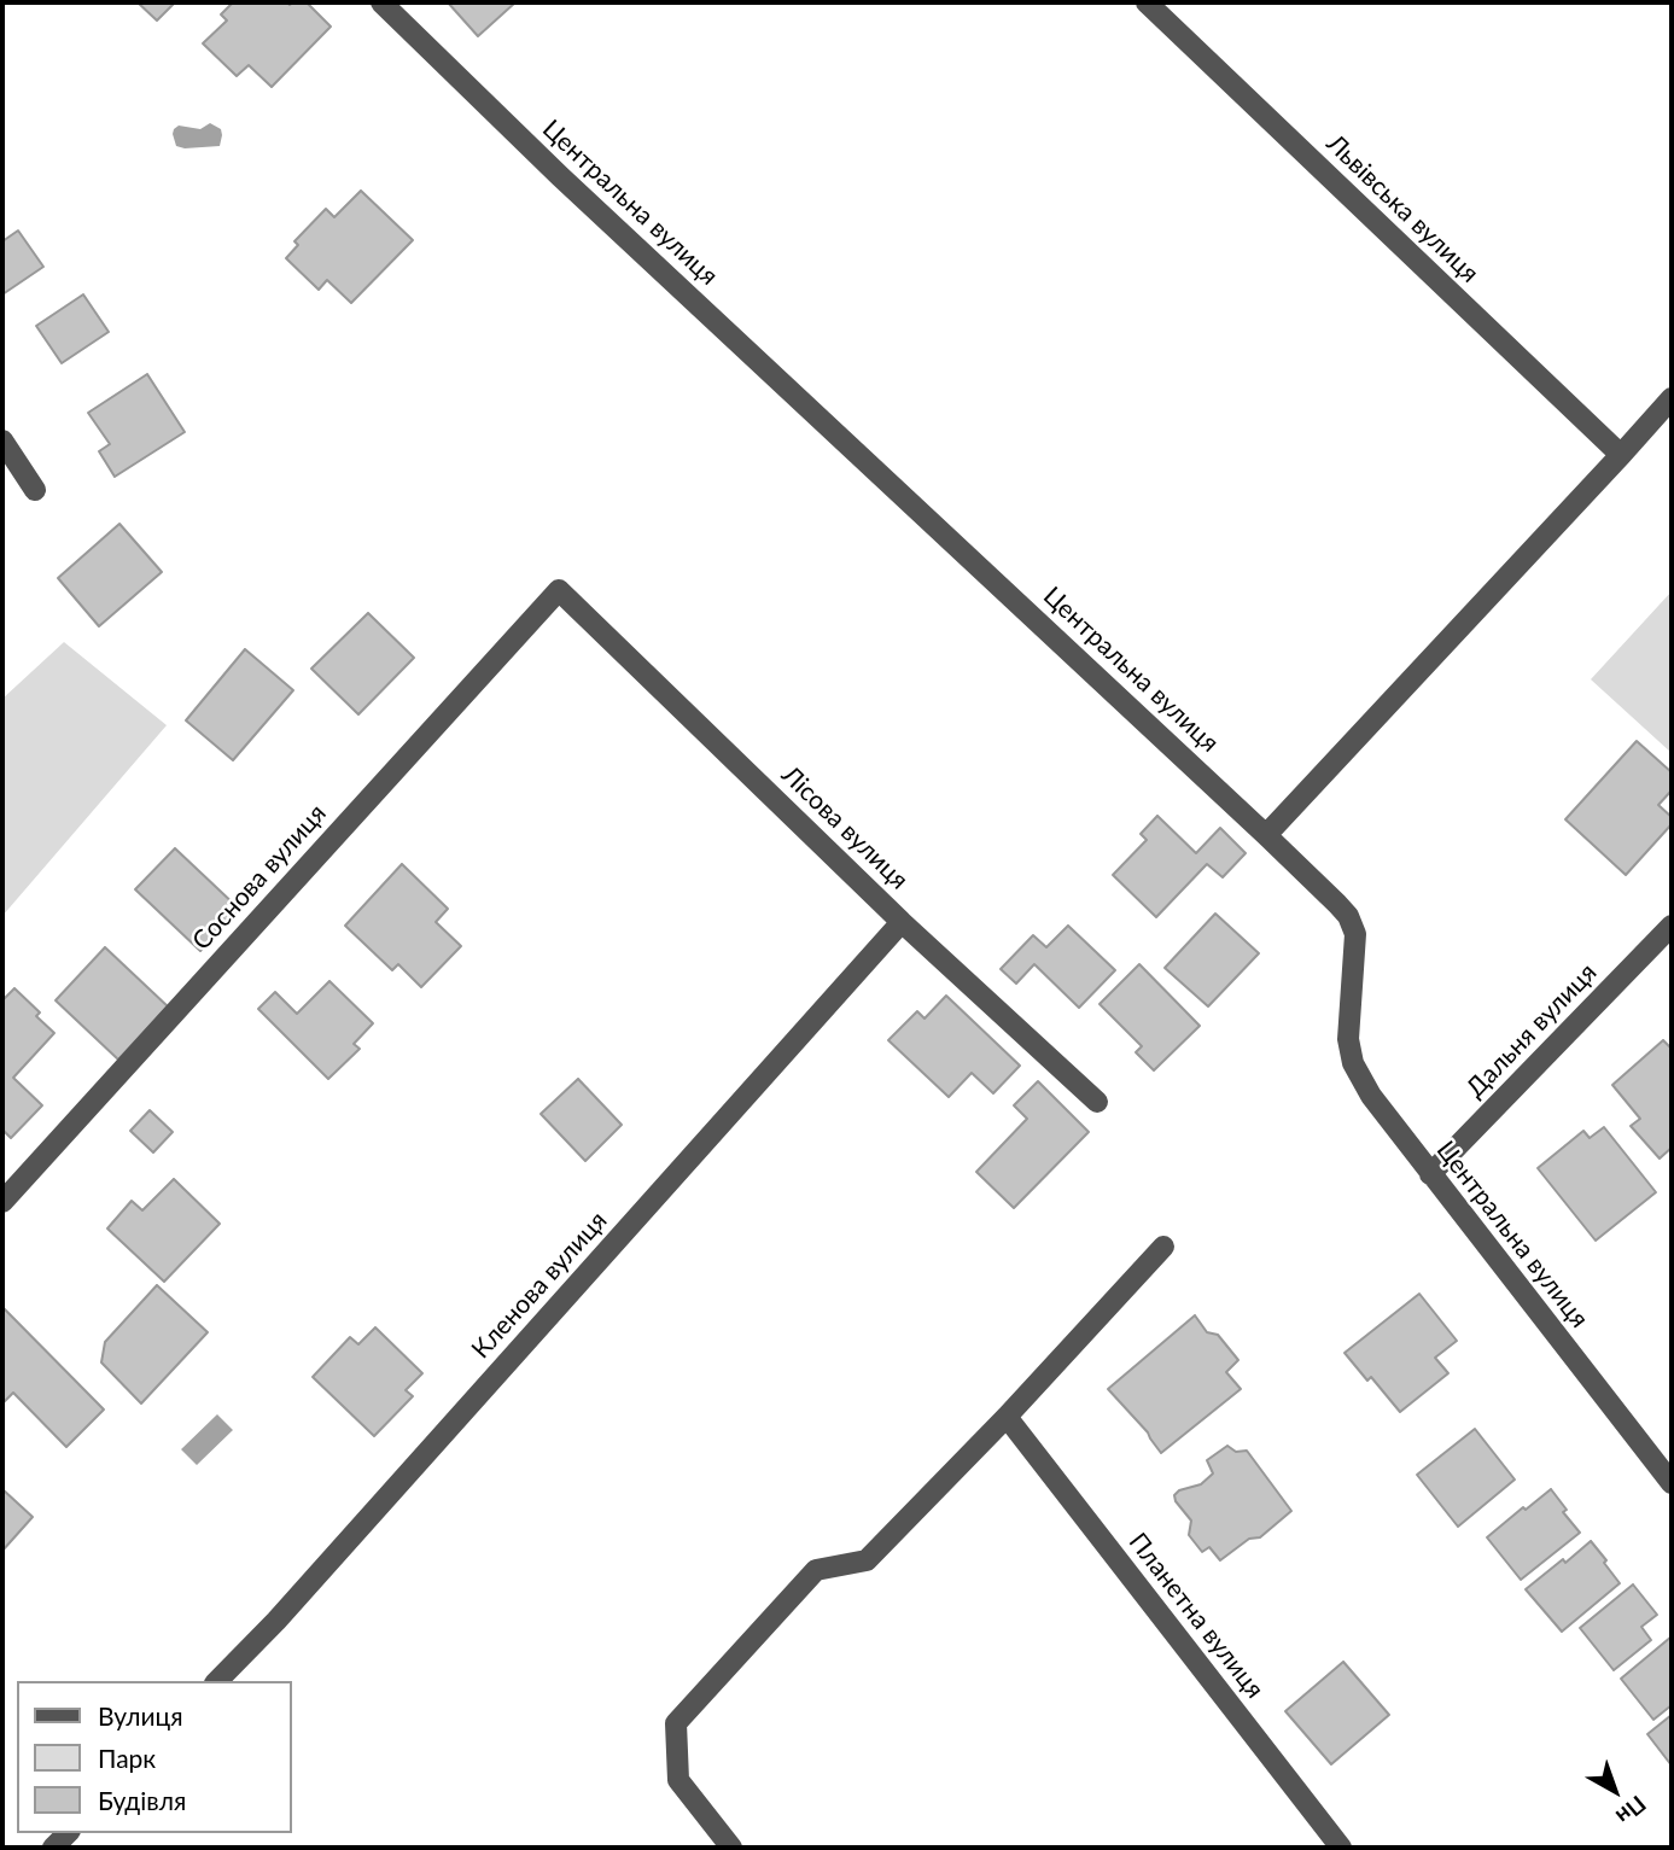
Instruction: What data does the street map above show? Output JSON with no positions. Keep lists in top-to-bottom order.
{
  "streets": {
    "street": [
      "Центральна вулиця",
      "Львівська вулиця",
      "Лісова вулиця",
      "Соснова вулиця",
      "Дальня вулиця",
      "Кленова вулиця",
      "Планетна вулиця"
    ]
  },
  "crossings": [
    ["Центральна вулиця", "Дальня вулиця"],
    ["Лісова вулиця", "Соснова вулиця"],
    ["Лісова вулиця", "Кленова вулиця"]
  ],
  "legend": ["Вулиця", "Парк", "Будівля"],
  "north": "bottom right"
}
